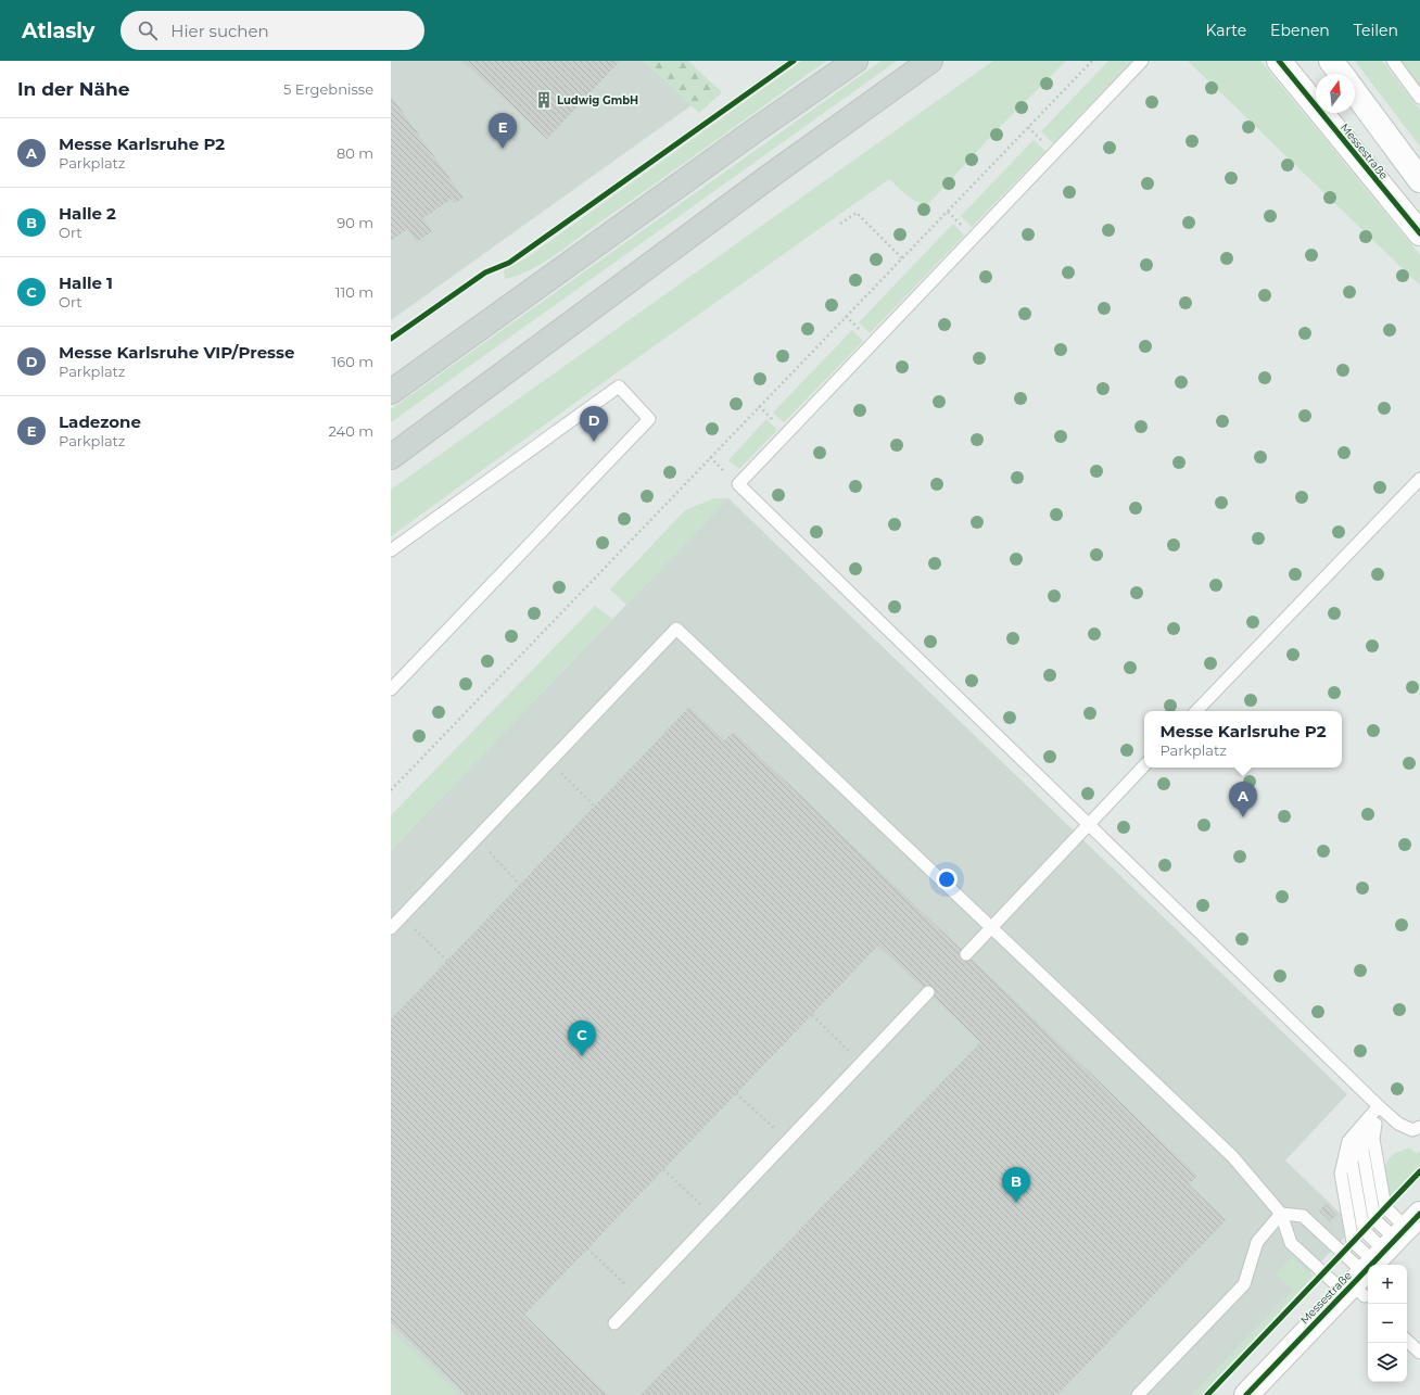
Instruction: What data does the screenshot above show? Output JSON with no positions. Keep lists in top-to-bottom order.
{
  "streets": {
    "street": ["Messestraße"]
  },
  "places": {
    "building": ["Ludwig GmbH"]
  },
  "north": "top",
  "page": {
    "header": "Atlasly",
    "search": "Hier suchen",
    "nav": ["Karte", "Ebenen", "Teilen"],
    "heading": ["In der Nähe", "5 Ergebnisse"],
    "pins": [
      "E",
      "D",
      "A",
      "C",
      "B"
    ],
    "list": [
      {
        "mark": "A",
        "name": "Messe Karlsruhe P2",
        "note": "Parkplatz",
        "value": "80 m"
      },
      {
        "mark": "B",
        "name": "Halle 2",
        "note": "Ort",
        "value": "90 m"
      },
      {
        "mark": "C",
        "name": "Halle 1",
        "note": "Ort",
        "value": "110 m"
      },
      {
        "mark": "D",
        "name": "Messe Karlsruhe VIP/Presse",
        "note": "Parkplatz",
        "value": "160 m"
      },
      {
        "mark": "E",
        "name": "Ladezone",
        "note": "Parkplatz",
        "value": "240 m"
      }
    ],
    "popup": ["Messe Karlsruhe P2", "Parkplatz"],
    "map_buttons": ["+", "−"]
  }
}
